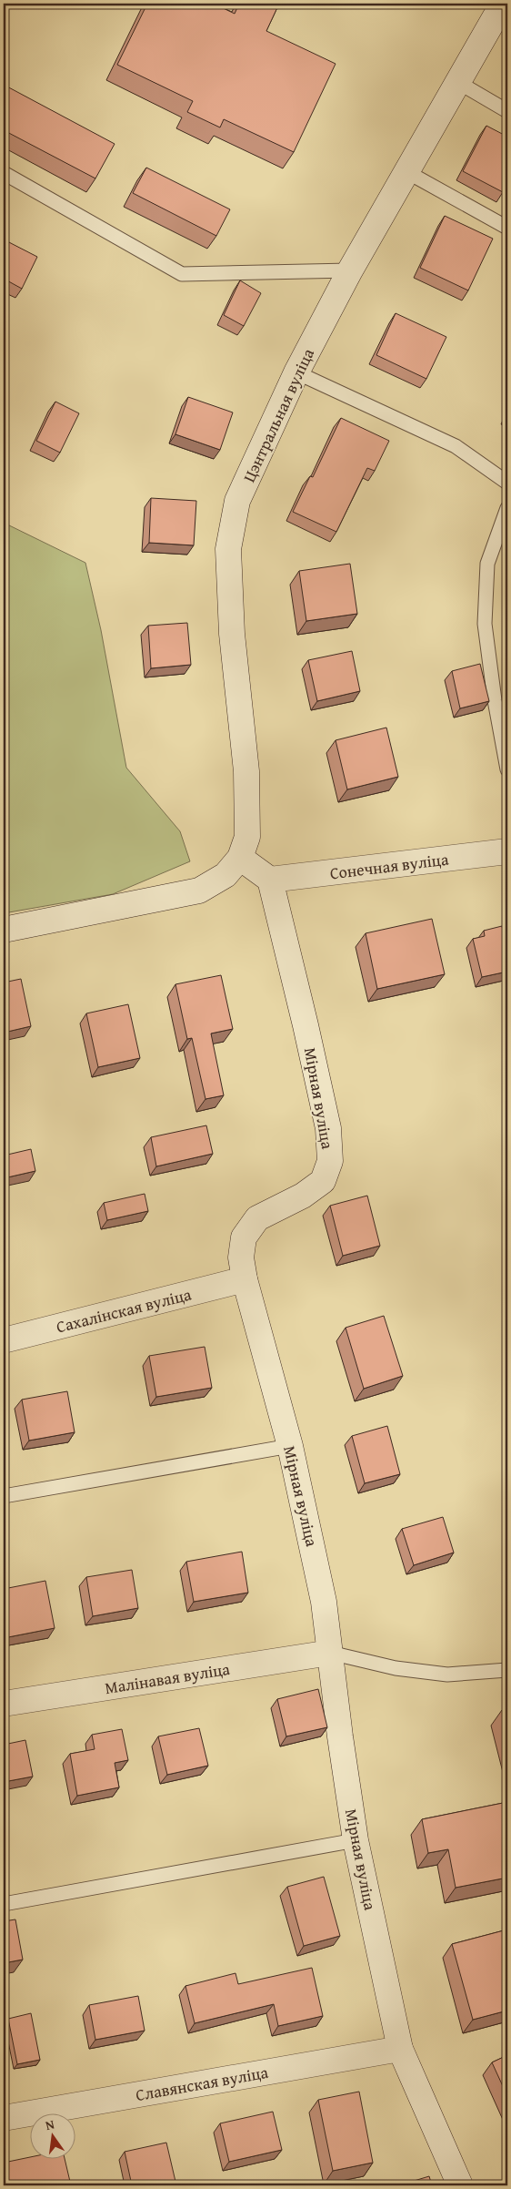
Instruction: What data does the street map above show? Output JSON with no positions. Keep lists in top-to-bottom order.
{
  "streets": {
    "street": [
      "Цэнтральная вуліца",
      "Сонечная вуліца",
      "Мірная вуліца",
      "Сахалінская вуліца",
      "Малінавая вуліца",
      "Славянская вуліца"
    ]
  },
  "crossings": [
    ["Сонечная вуліца", "Мірная вуліца"],
    ["Мірная вуліца", "Сахалінская вуліца"],
    ["Мірная вуліца", "Малінавая вуліца"],
    ["Мірная вуліца", "Славянская вуліца"]
  ],
  "north": "top"
}
